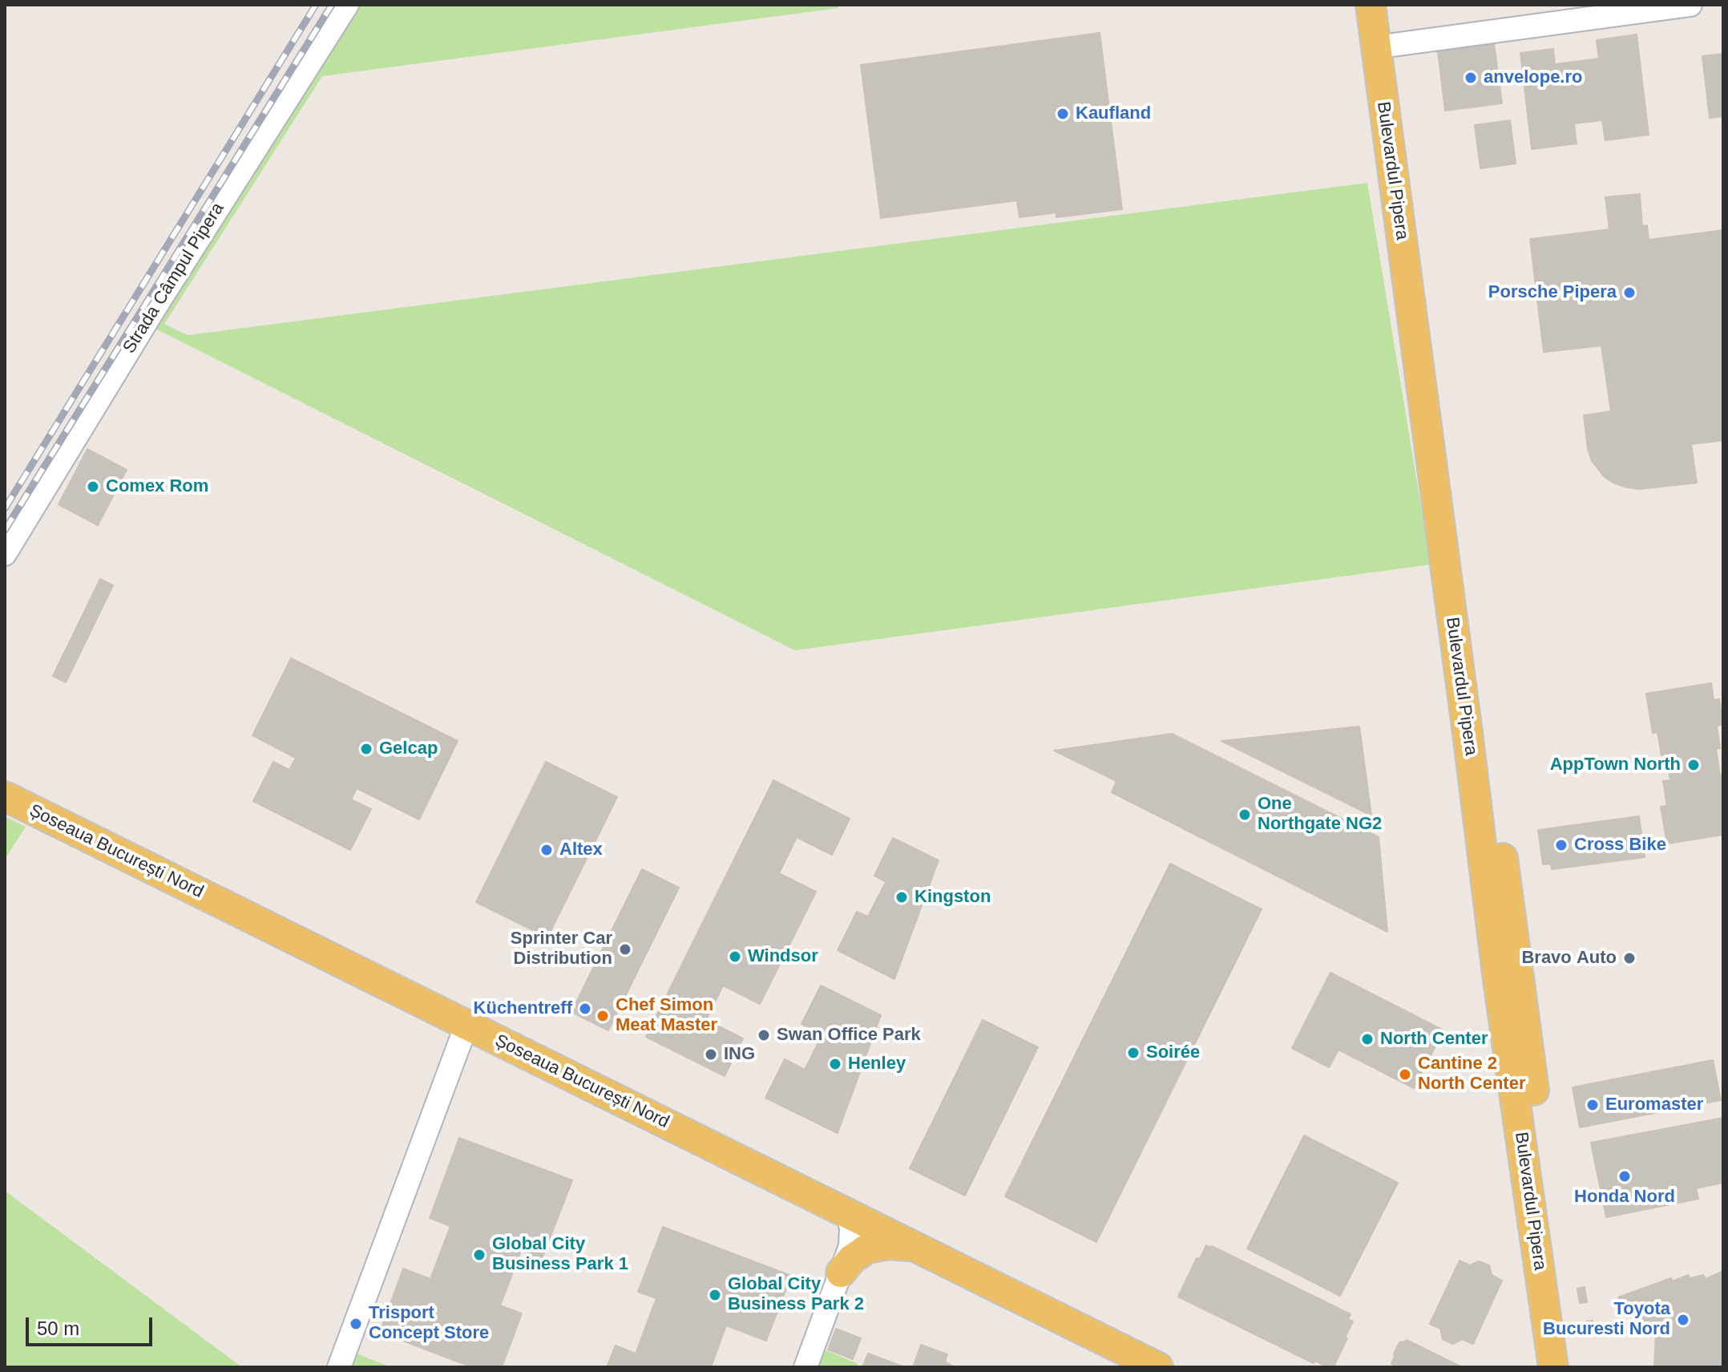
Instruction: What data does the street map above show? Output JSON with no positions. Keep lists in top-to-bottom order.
{
  "streets": {
    "main road": ["Bulevardul Pipera", "Șoseaua București Nord"],
    "street": ["Strada Câmpul Pipera"]
  },
  "places": [
    "anvelope.ro",
    "Kaufland",
    "Porsche Pipera",
    "Comex Rom",
    "Gelcap",
    "AppTown North",
    "One Northgate NG2",
    "Cross Bike",
    "Altex",
    "Kingston",
    "Sprinter Car Distribution",
    "Windsor",
    "Bravo Auto",
    "Küchentreff",
    "Chef Simon Meat Master",
    "Swan Office Park",
    "North Center",
    "Soirée",
    "ING",
    "Henley",
    "Cantine 2 North Center",
    "Euromaster",
    "Honda Nord",
    "Global City Business Park 1",
    "Global City Business Park 2",
    "Toyota Bucuresti Nord",
    "Trisport Concept Store"
  ],
  "scale_bar": "50 m"
}
